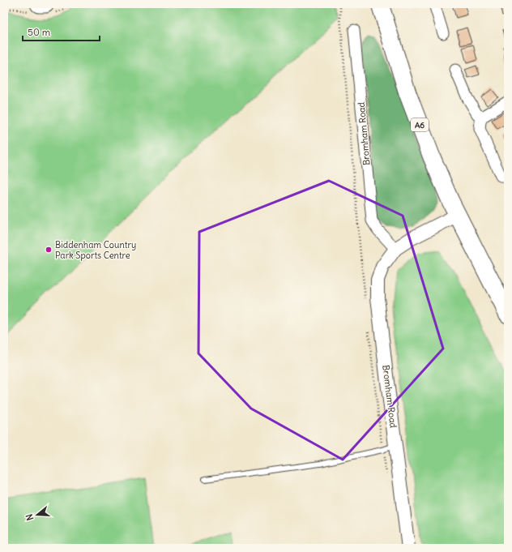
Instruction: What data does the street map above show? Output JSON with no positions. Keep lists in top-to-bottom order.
{
  "streets": {
    "highway": ["A6"],
    "street": ["Bromham Road"]
  },
  "crossings": [
    ["A6", "Bromham Road"]
  ],
  "places": ["Biddenham Country Park Sports Centre"],
  "scale_bar": "50 m",
  "north": "left"
}
